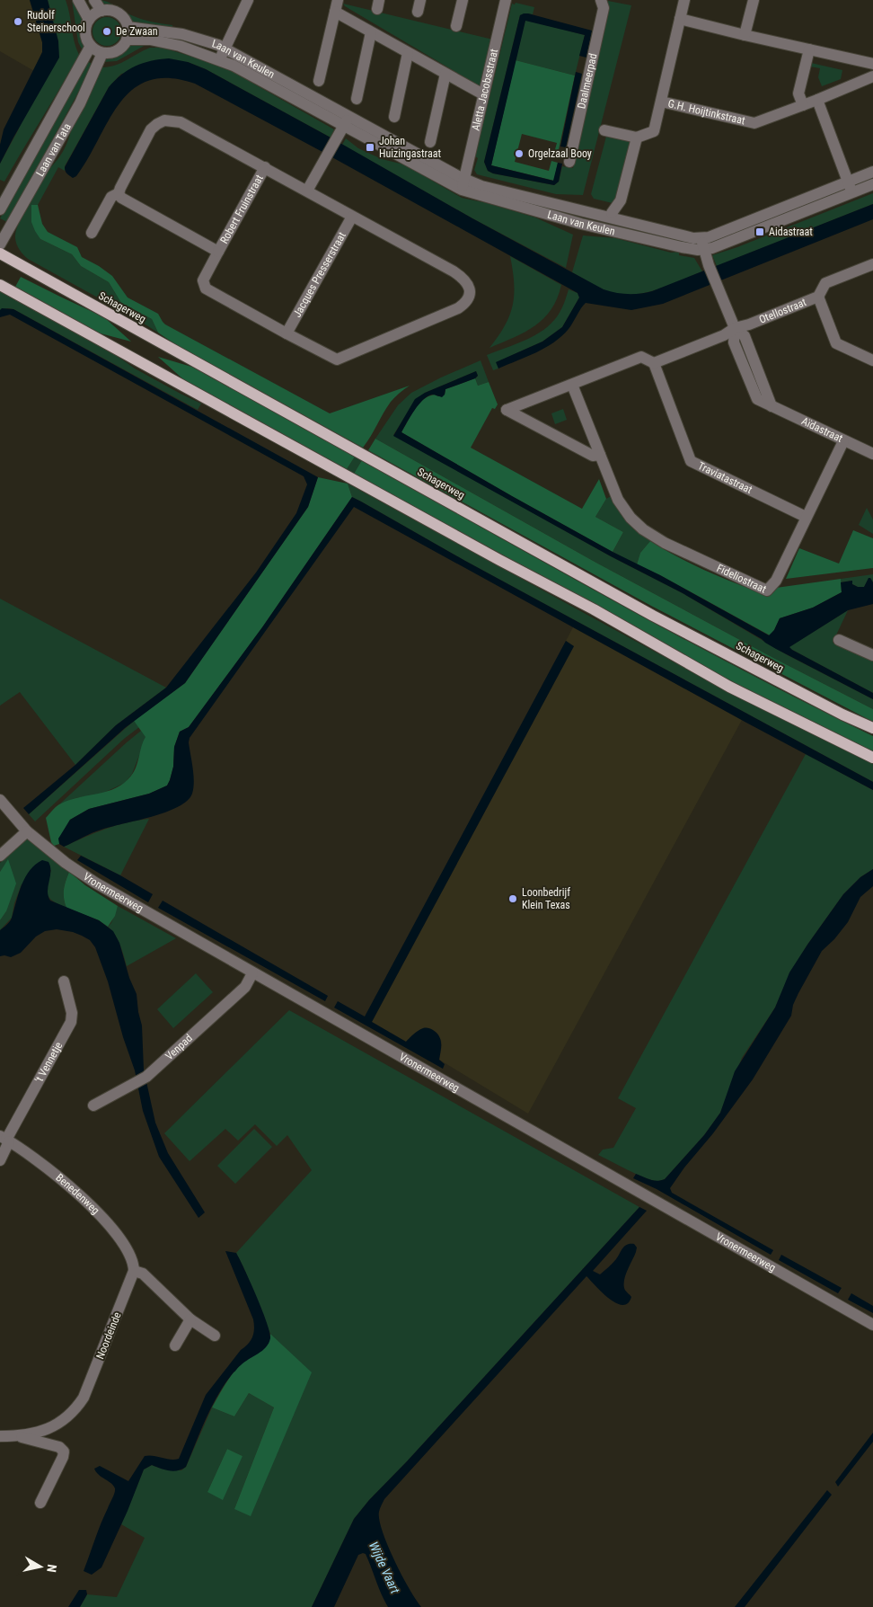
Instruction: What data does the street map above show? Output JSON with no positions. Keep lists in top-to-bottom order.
{
  "streets": {
    "main road": ["Schagerweg"],
    "street": [
      "Laan van Keulen",
      "Daalmeerpad",
      "Aletta Jacobsstraat",
      "G.H. Hoijtinkstraat",
      "Laan van Tata",
      "Robert Fruinstraat",
      "Jacques Presserstraat",
      "Otellostraat",
      "Aïdastraat",
      "Traviatastraat",
      "Fideliostraat",
      "Vronermeerweg",
      "Venpad",
      "'t Vennetje",
      "Benedenweg",
      "Noordeinde"
    ]
  },
  "crossings": [
    ["Laan van Keulen", "Aletta Jacobsstraat"],
    ["Laan van Keulen", "Laan van Tata"],
    ["Laan van Keulen", "Aïdastraat"],
    ["Otellostraat", "Aïdastraat"],
    ["Aïdastraat", "Fideliostraat"],
    ["Traviatastraat", "Fideliostraat"],
    ["Vronermeerweg", "Venpad"],
    ["'t Vennetje", "Benedenweg"],
    ["Benedenweg", "Noordeinde"]
  ],
  "water": ["Wijde Vaart"],
  "places": {
    "other": [
      "Rudolf Steinerschool",
      "De Zwaan",
      "Orgelzaal Booy",
      "Loonbedrijf Klein Texas"
    ],
    "transit": ["Johan Huizingastraat", "Aidastraat"]
  },
  "north": "right"
}
